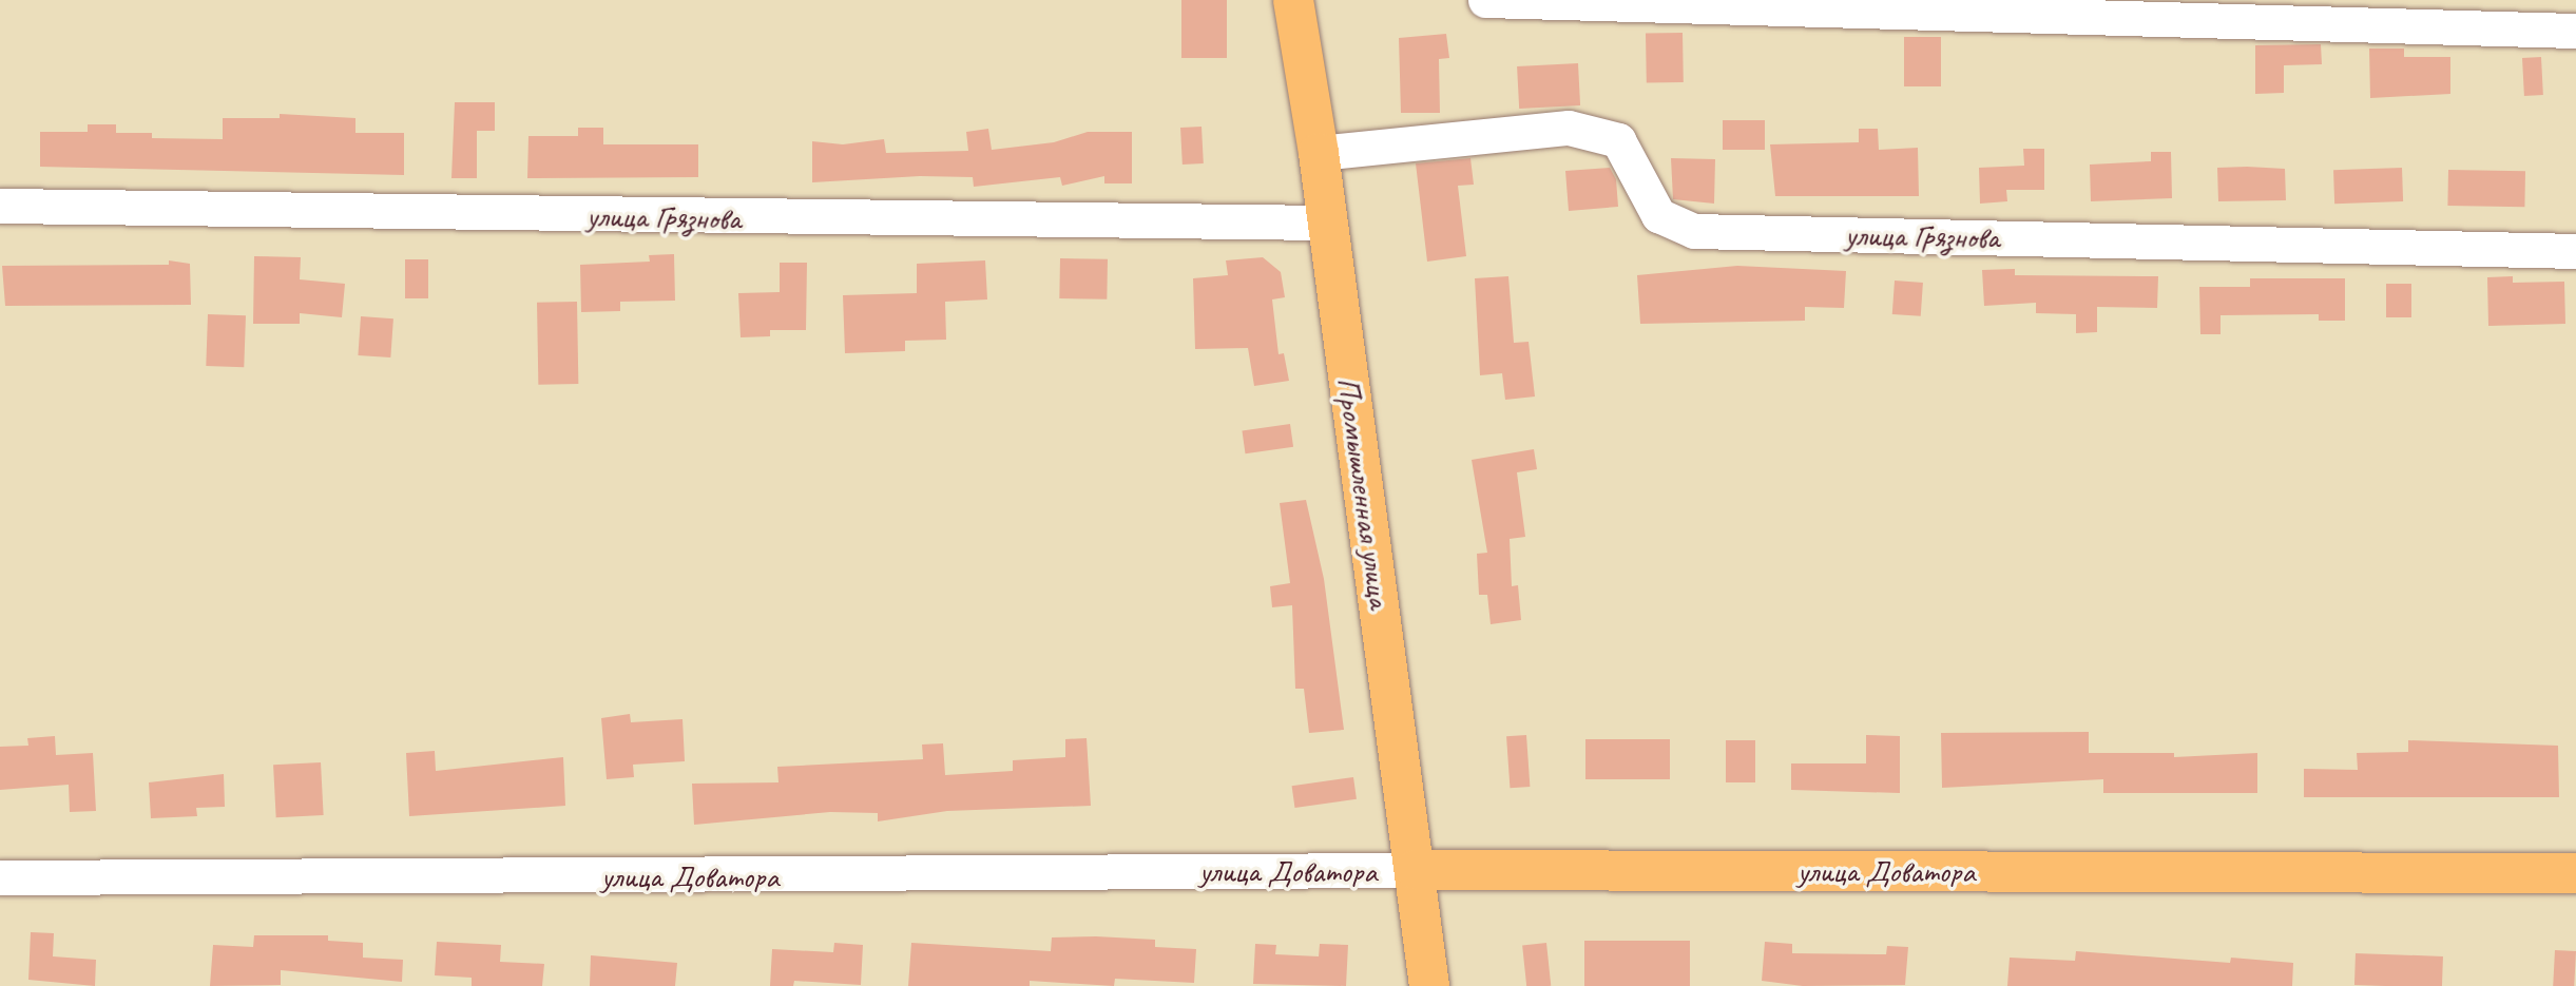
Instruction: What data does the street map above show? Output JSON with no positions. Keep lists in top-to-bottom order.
{
  "streets": {
    "main road": ["Промышленная улица", "улица Доватора"],
    "street": ["улица Грязнова"]
  },
  "crossings": [
    ["улица Грязнова", "Промышленная улица"],
    ["Промышленная улица", "улица Доватора"]
  ]
}
